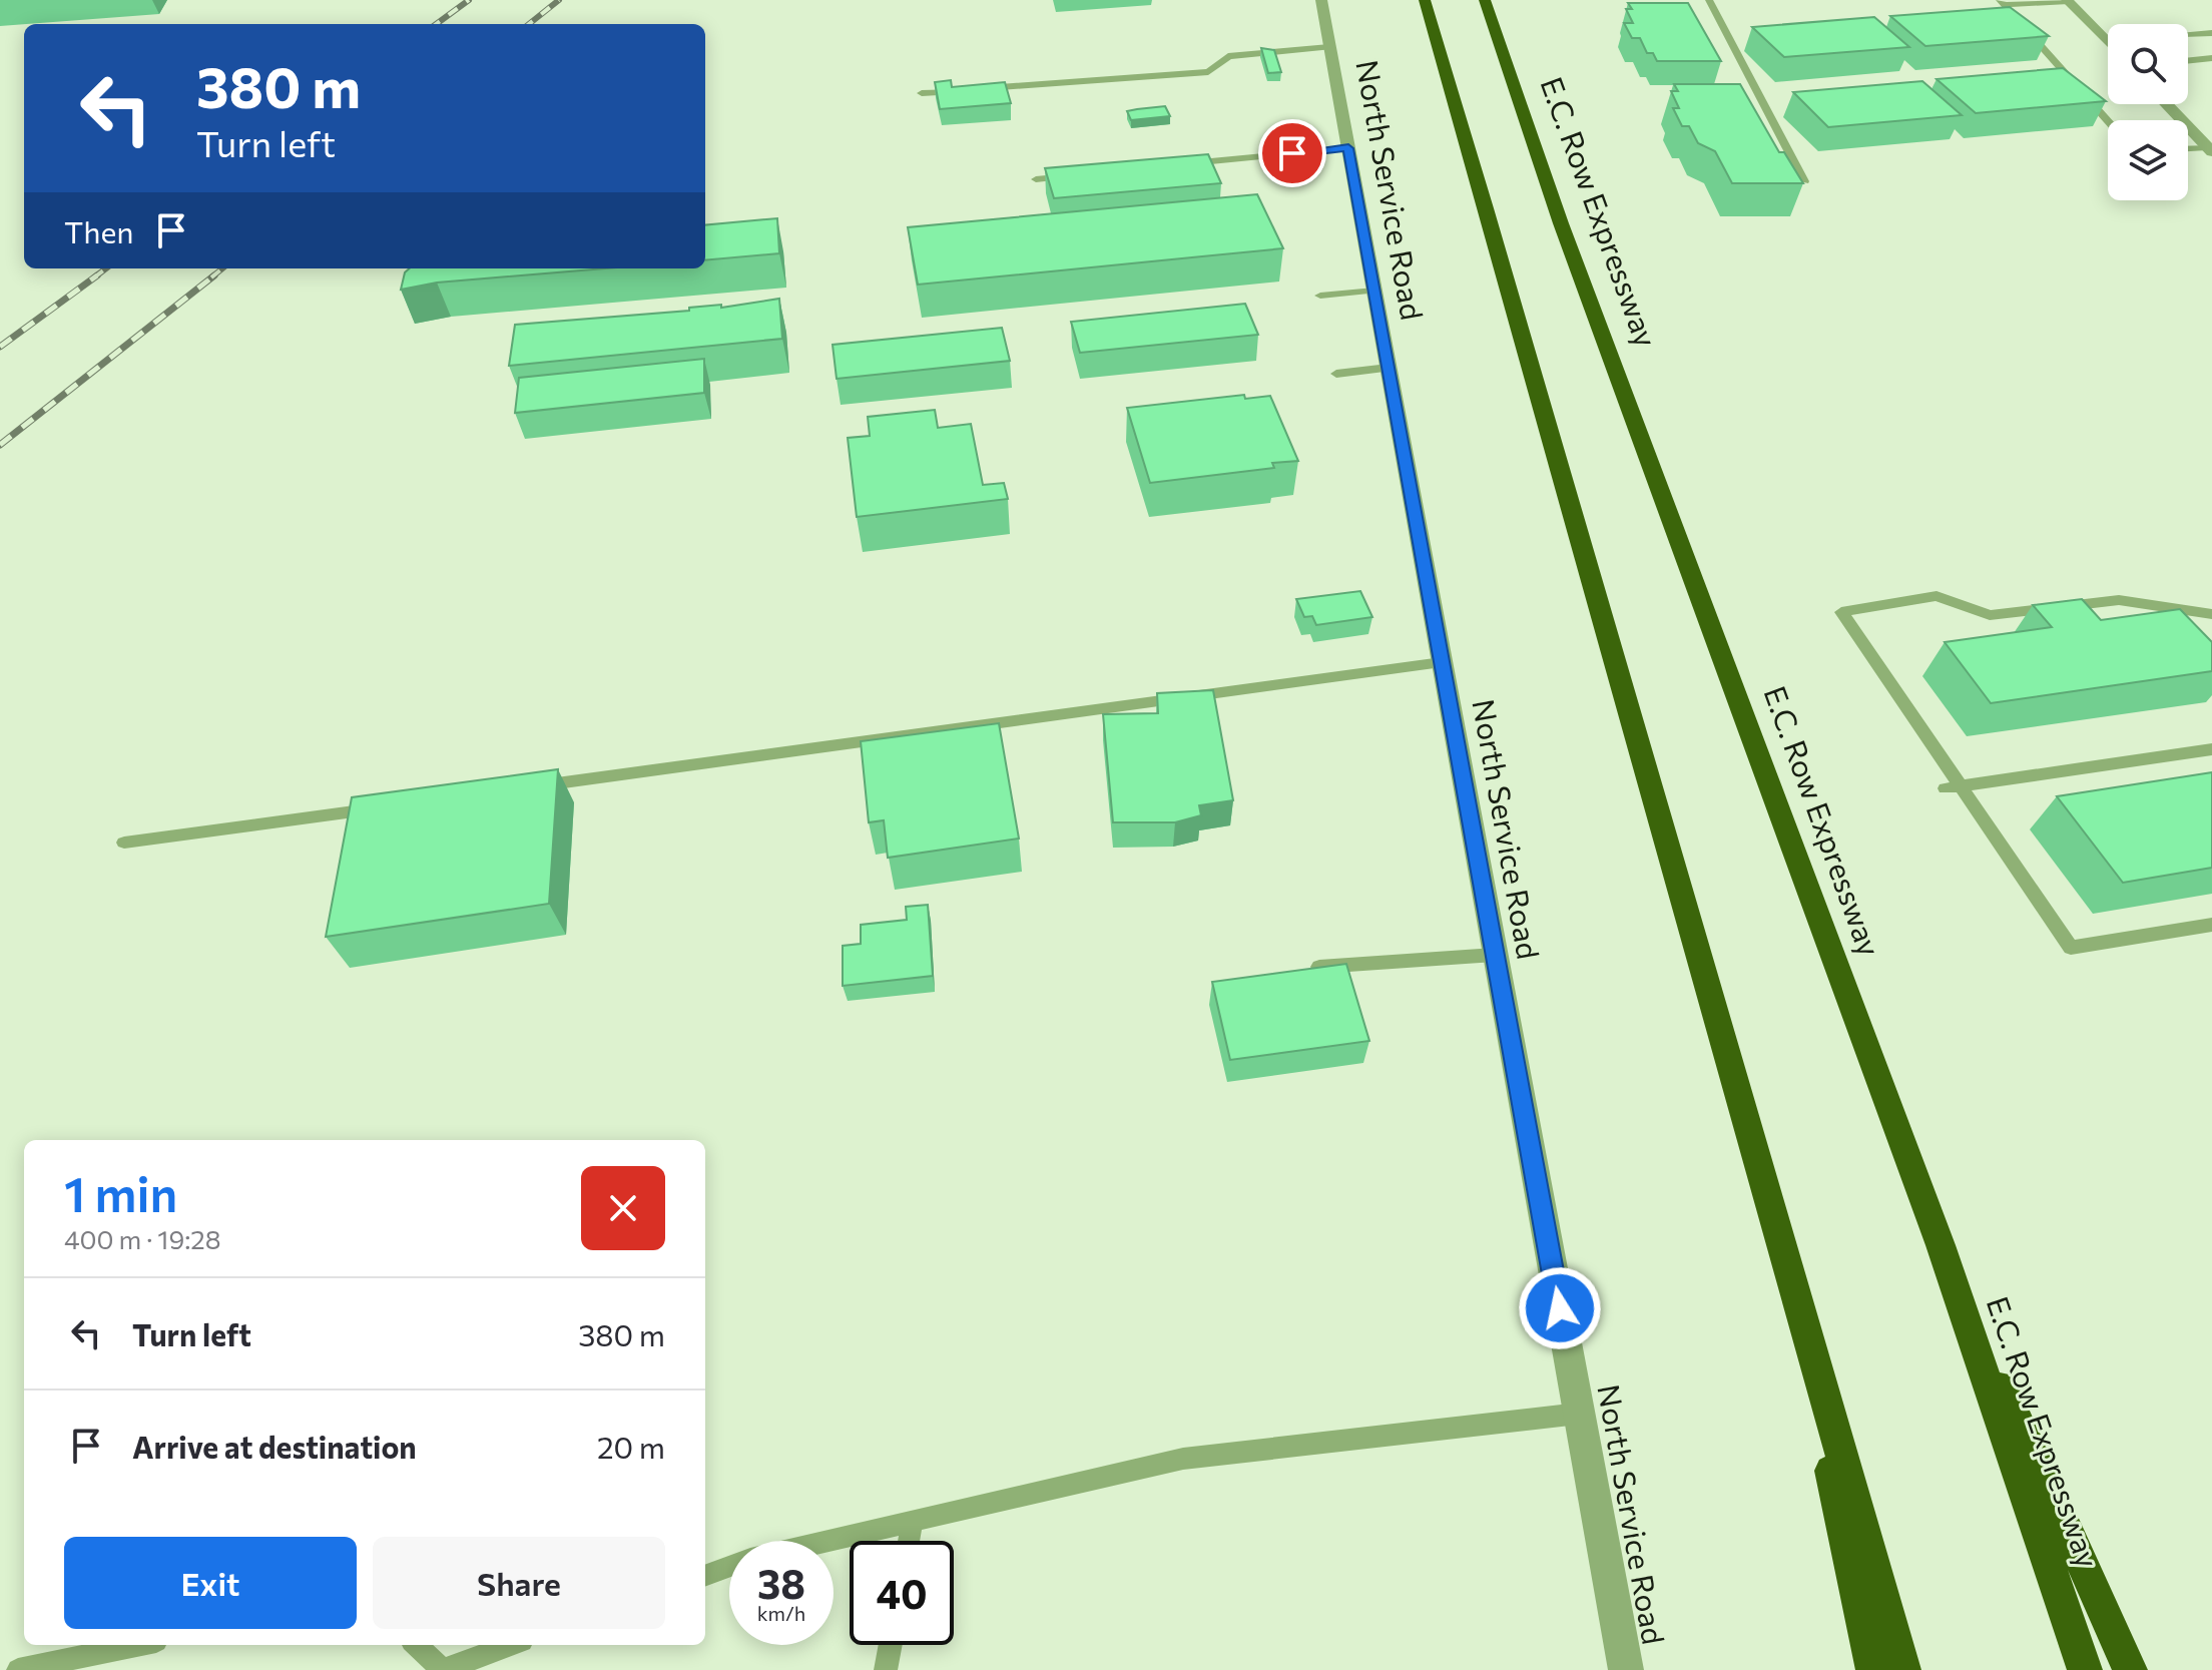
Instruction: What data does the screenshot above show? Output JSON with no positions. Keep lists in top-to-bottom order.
{
  "streets": {
    "highway": ["E.C. Row Expressway"],
    "street": ["North Service Road"]
  },
  "page": {
    "turn": ["380 m", "Turn left"],
    "then": "Then",
    "heading": ["1 min", "400 m · 19:28"],
    "list": [
      {
        "name": "Turn left",
        "value": "380 m"
      },
      {
        "name": "Arrive at destination",
        "value": "20 m"
      }
    ],
    "buttons": ["Exit", "Share"],
    "speed": "38 km/h",
    "limit": "40"
  }
}
